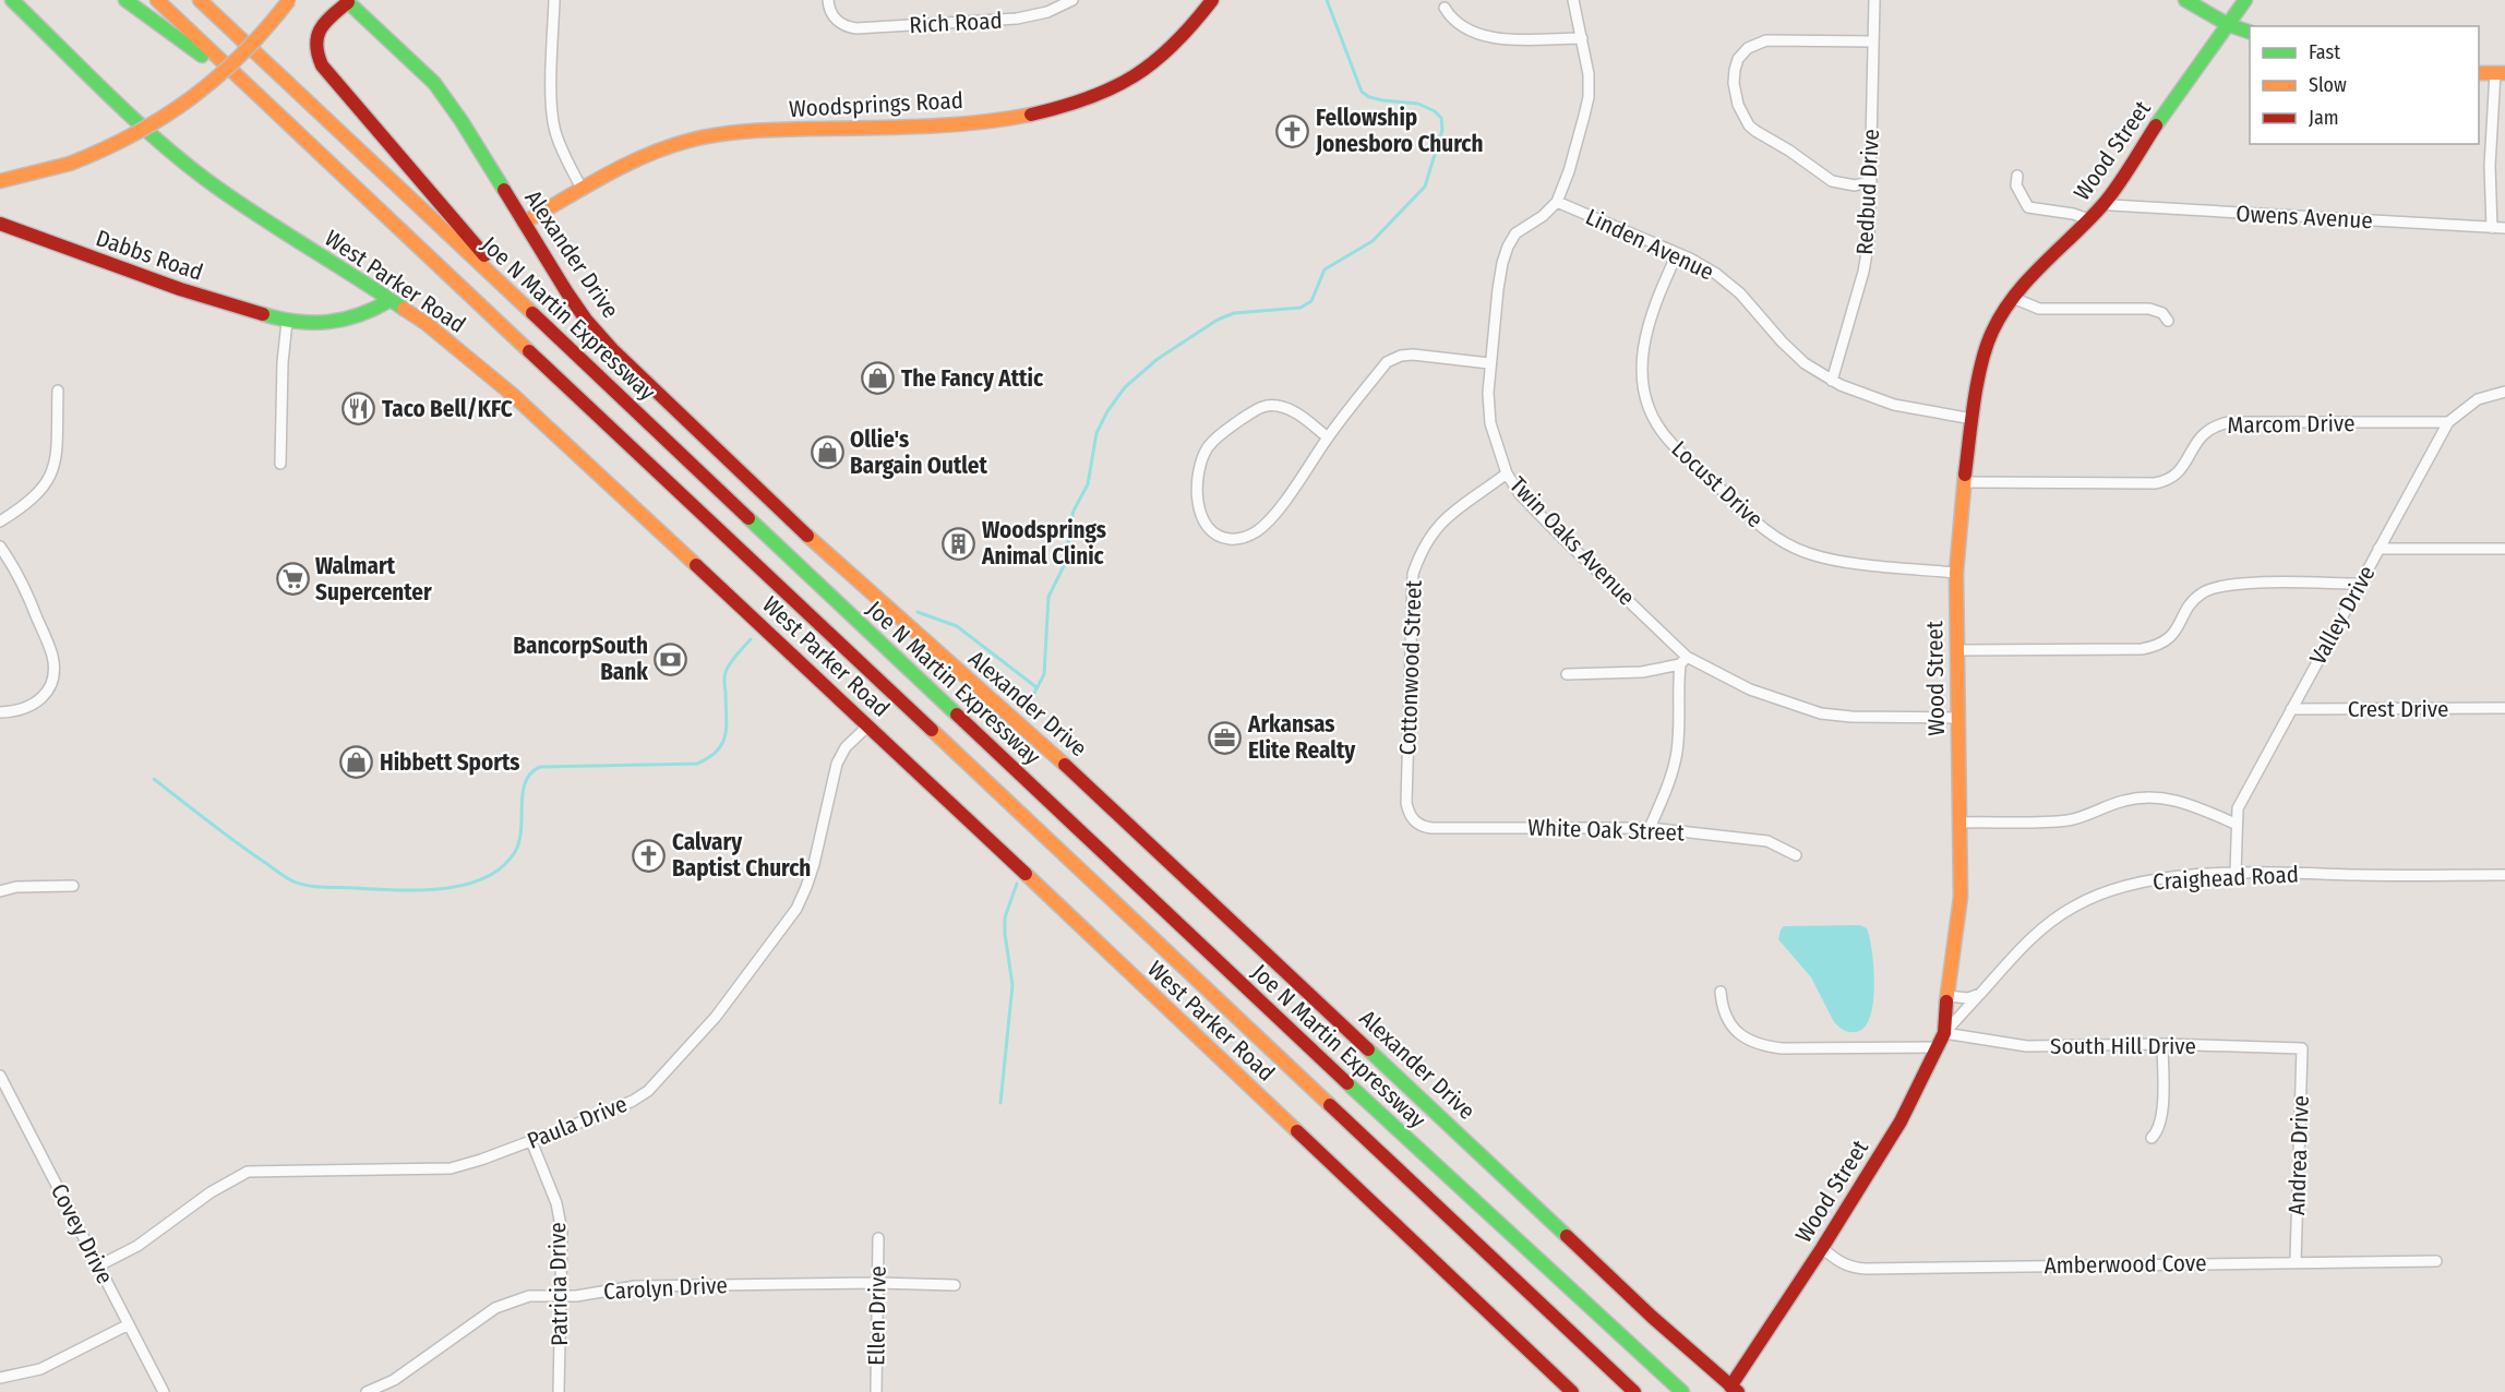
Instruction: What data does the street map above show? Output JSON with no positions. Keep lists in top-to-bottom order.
{
  "streets": {
    "main road": [
      "Woodsprings Road",
      "Wood Street",
      "Alexander Drive",
      "Dabbs Road",
      "West Parker Road",
      "Joe N Martin Expressway"
    ],
    "street": [
      "Rich Road",
      "Redbud Drive",
      "Owens Avenue",
      "Linden Avenue",
      "Marcom Drive",
      "Locust Drive",
      "Twin Oaks Avenue",
      "Valley Drive",
      "Cottonwood Street",
      "Crest Drive",
      "White Oak Street",
      "Craighead Road",
      "South Hill Drive",
      "Paula Drive",
      "Andrea Drive",
      "Covey Drive",
      "Amberwood Cove",
      "Patricia Drive",
      "Carolyn Drive",
      "Ellen Drive"
    ]
  },
  "crossings": [
    ["Woodsprings Road", "Alexander Drive"],
    ["Wood Street", "Owens Avenue"],
    ["Wood Street", "Linden Avenue"],
    ["Wood Street", "Alexander Drive"],
    ["Wood Street", "Marcom Drive"],
    ["Wood Street", "Locust Drive"],
    ["Wood Street", "Twin Oaks Avenue"],
    ["Wood Street", "Craighead Road"],
    ["Wood Street", "South Hill Drive"],
    ["Wood Street", "Amberwood Cove"],
    ["Redbud Drive", "Linden Avenue"],
    ["Linden Avenue", "Locust Drive"],
    ["Linden Avenue", "Twin Oaks Avenue"],
    ["Dabbs Road", "West Parker Road"],
    ["West Parker Road", "Paula Drive"],
    ["Marcom Drive", "Valley Drive"],
    ["Twin Oaks Avenue", "Cottonwood Street"],
    ["Valley Drive", "Crest Drive"],
    ["Valley Drive", "Craighead Road"],
    ["Cottonwood Street", "White Oak Street"],
    ["Craighead Road", "South Hill Drive"],
    ["South Hill Drive", "Andrea Drive"],
    ["Paula Drive", "Covey Drive"],
    ["Paula Drive", "Patricia Drive"],
    ["Andrea Drive", "Amberwood Cove"],
    ["Patricia Drive", "Carolyn Drive"],
    ["Carolyn Drive", "Ellen Drive"]
  ],
  "places": {
    "church": ["Fellowship Jonesboro Church", "Calvary Baptist Church"],
    "shop": ["The Fancy Attic", "Ollie's Bargain Outlet", "Hibbett Sports"],
    "restaurant": ["Taco Bell/KFC"],
    "building": ["Woodsprings Animal Clinic"],
    "supermarket": ["Walmart Supercenter"],
    "bank": ["BancorpSouth Bank"],
    "office": ["Arkansas Elite Realty"]
  },
  "legend": ["Fast", "Slow", "Jam"]
}
